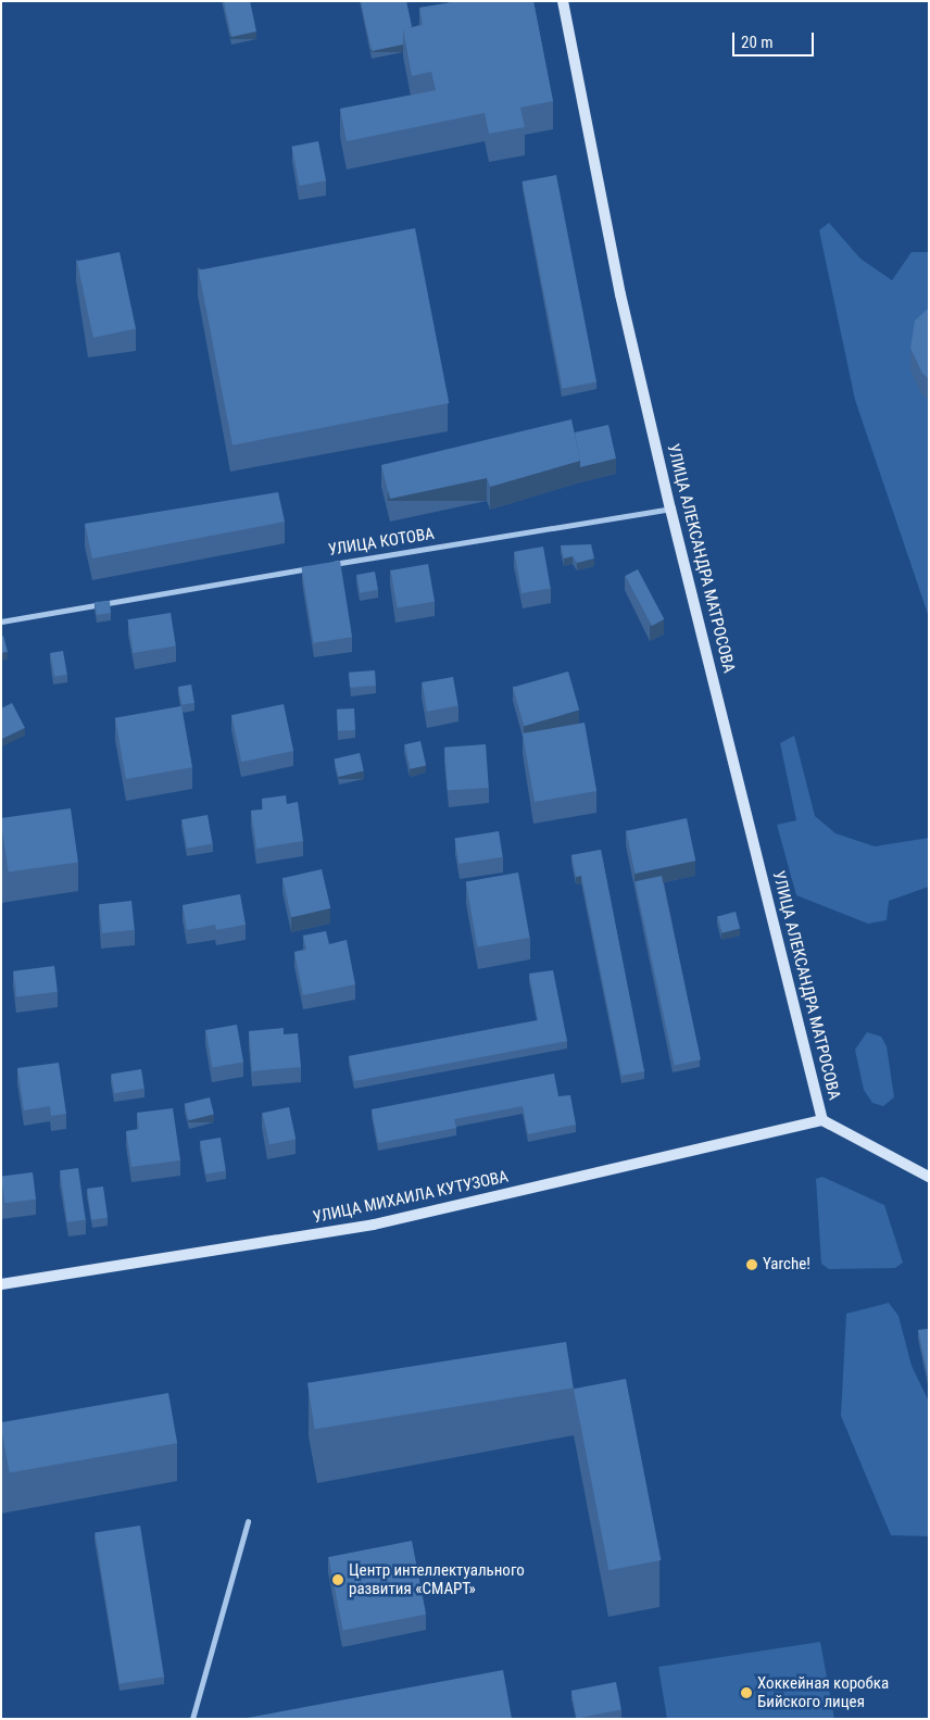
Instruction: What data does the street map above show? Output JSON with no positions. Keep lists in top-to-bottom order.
{
  "streets": {
    "street": ["УЛИЦА КОТОВА", "УЛИЦА АЛЕКСАНДРА МАТРОСОВА", "УЛИЦА МИХАИЛА КУТУЗОВА"]
  },
  "crossings": [
    ["УЛИЦА КОТОВА", "УЛИЦА АЛЕКСАНДРА МАТРОСОВА"],
    ["УЛИЦА АЛЕКСАНДРА МАТРОСОВА", "УЛИЦА МИХАИЛА КУТУЗОВА"]
  ],
  "places": ["Yarche!", "Центр интеллектуального развития «СМАРТ»", "Хоккейная коробка Бийского лицея"],
  "scale_bar": "20 m"
}
